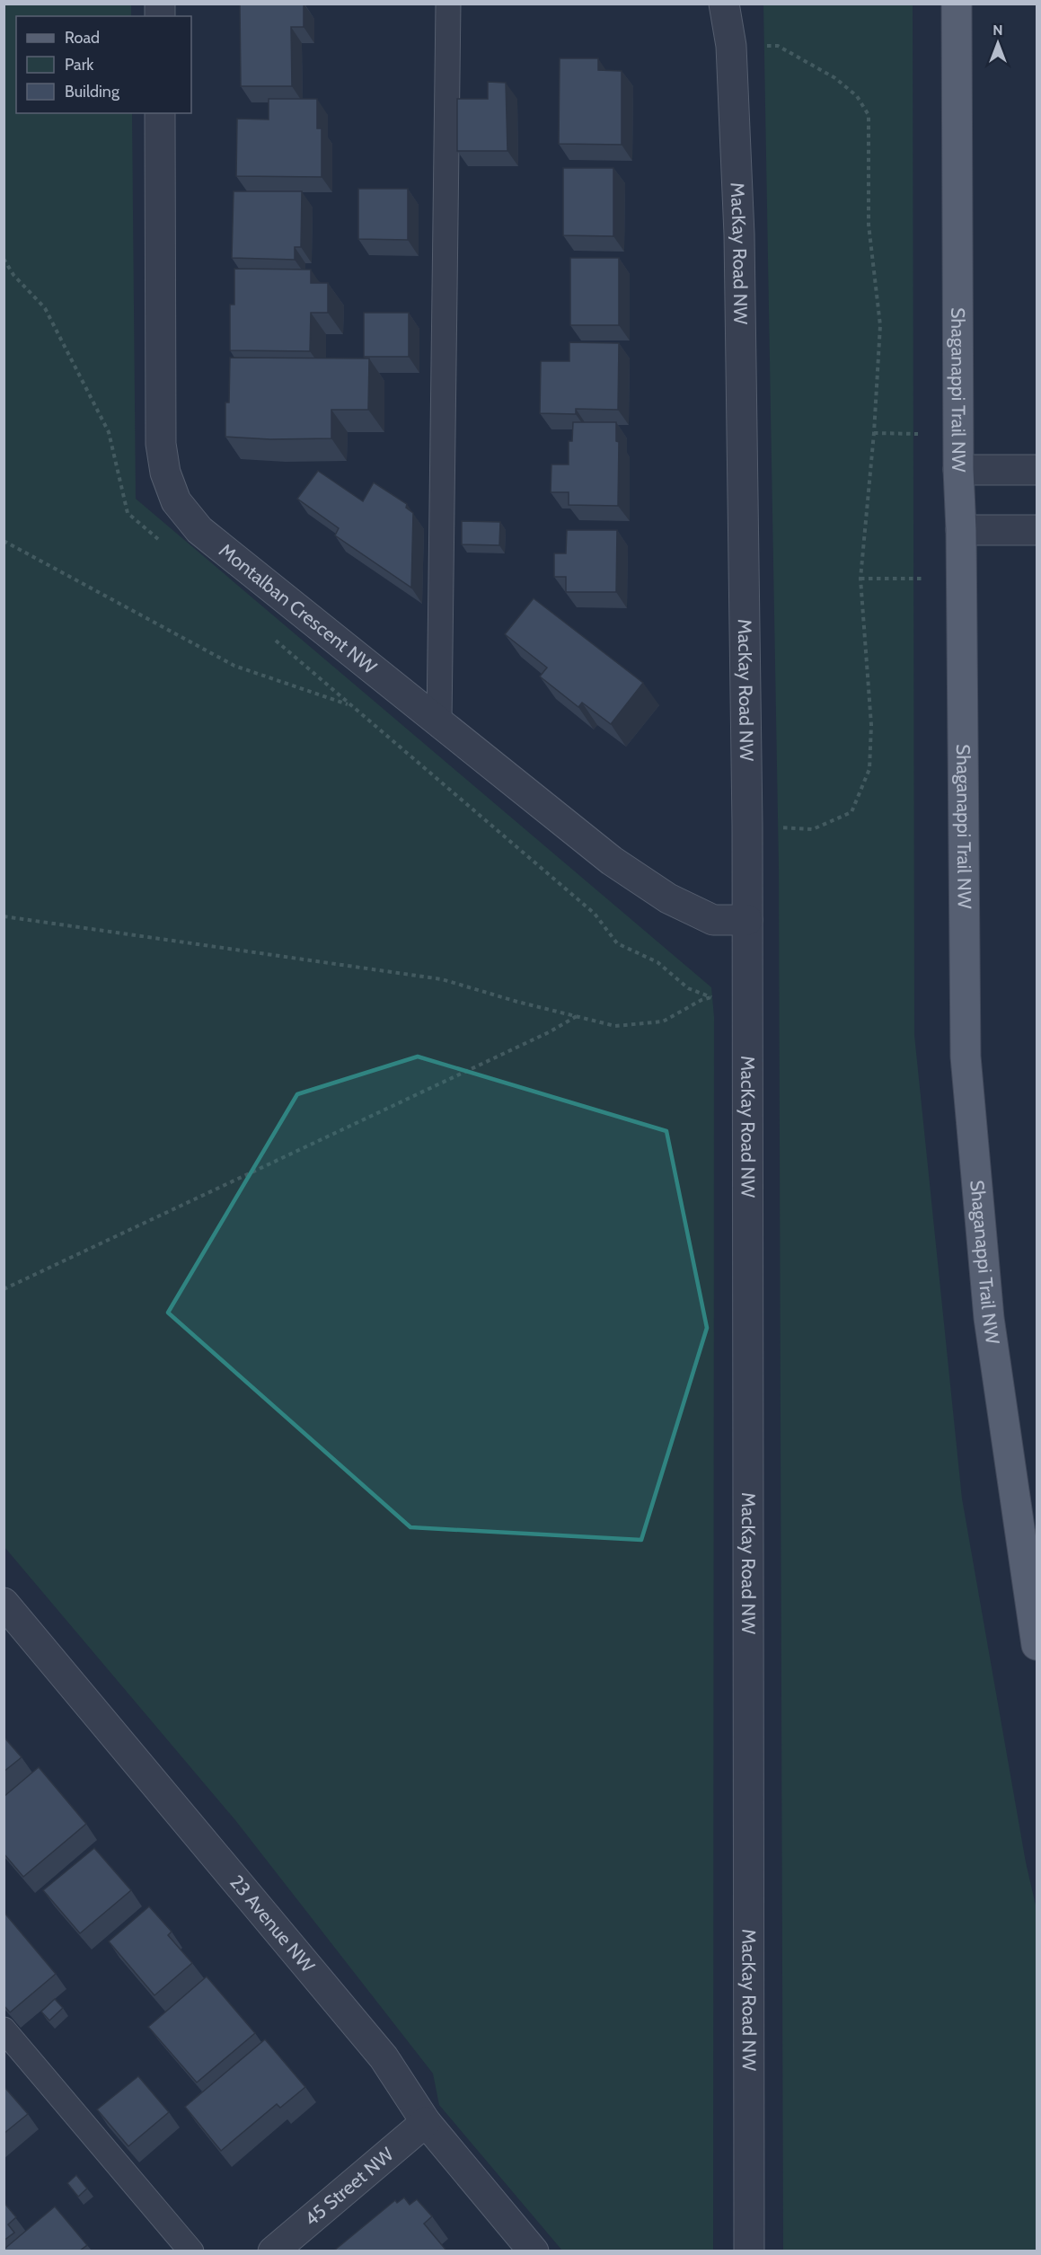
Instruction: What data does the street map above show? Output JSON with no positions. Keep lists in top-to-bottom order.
{
  "streets": {
    "main road": ["Shaganappi Trail NW"],
    "street": [
      "MacKay Road NW",
      "Montalban Crescent NW",
      "23 Avenue NW",
      "45 Street NW"
    ]
  },
  "crossings": [
    ["MacKay Road NW", "Montalban Crescent NW"],
    ["23 Avenue NW", "45 Street NW"]
  ],
  "legend": ["Road", "Park", "Building"],
  "north": "top"
}
